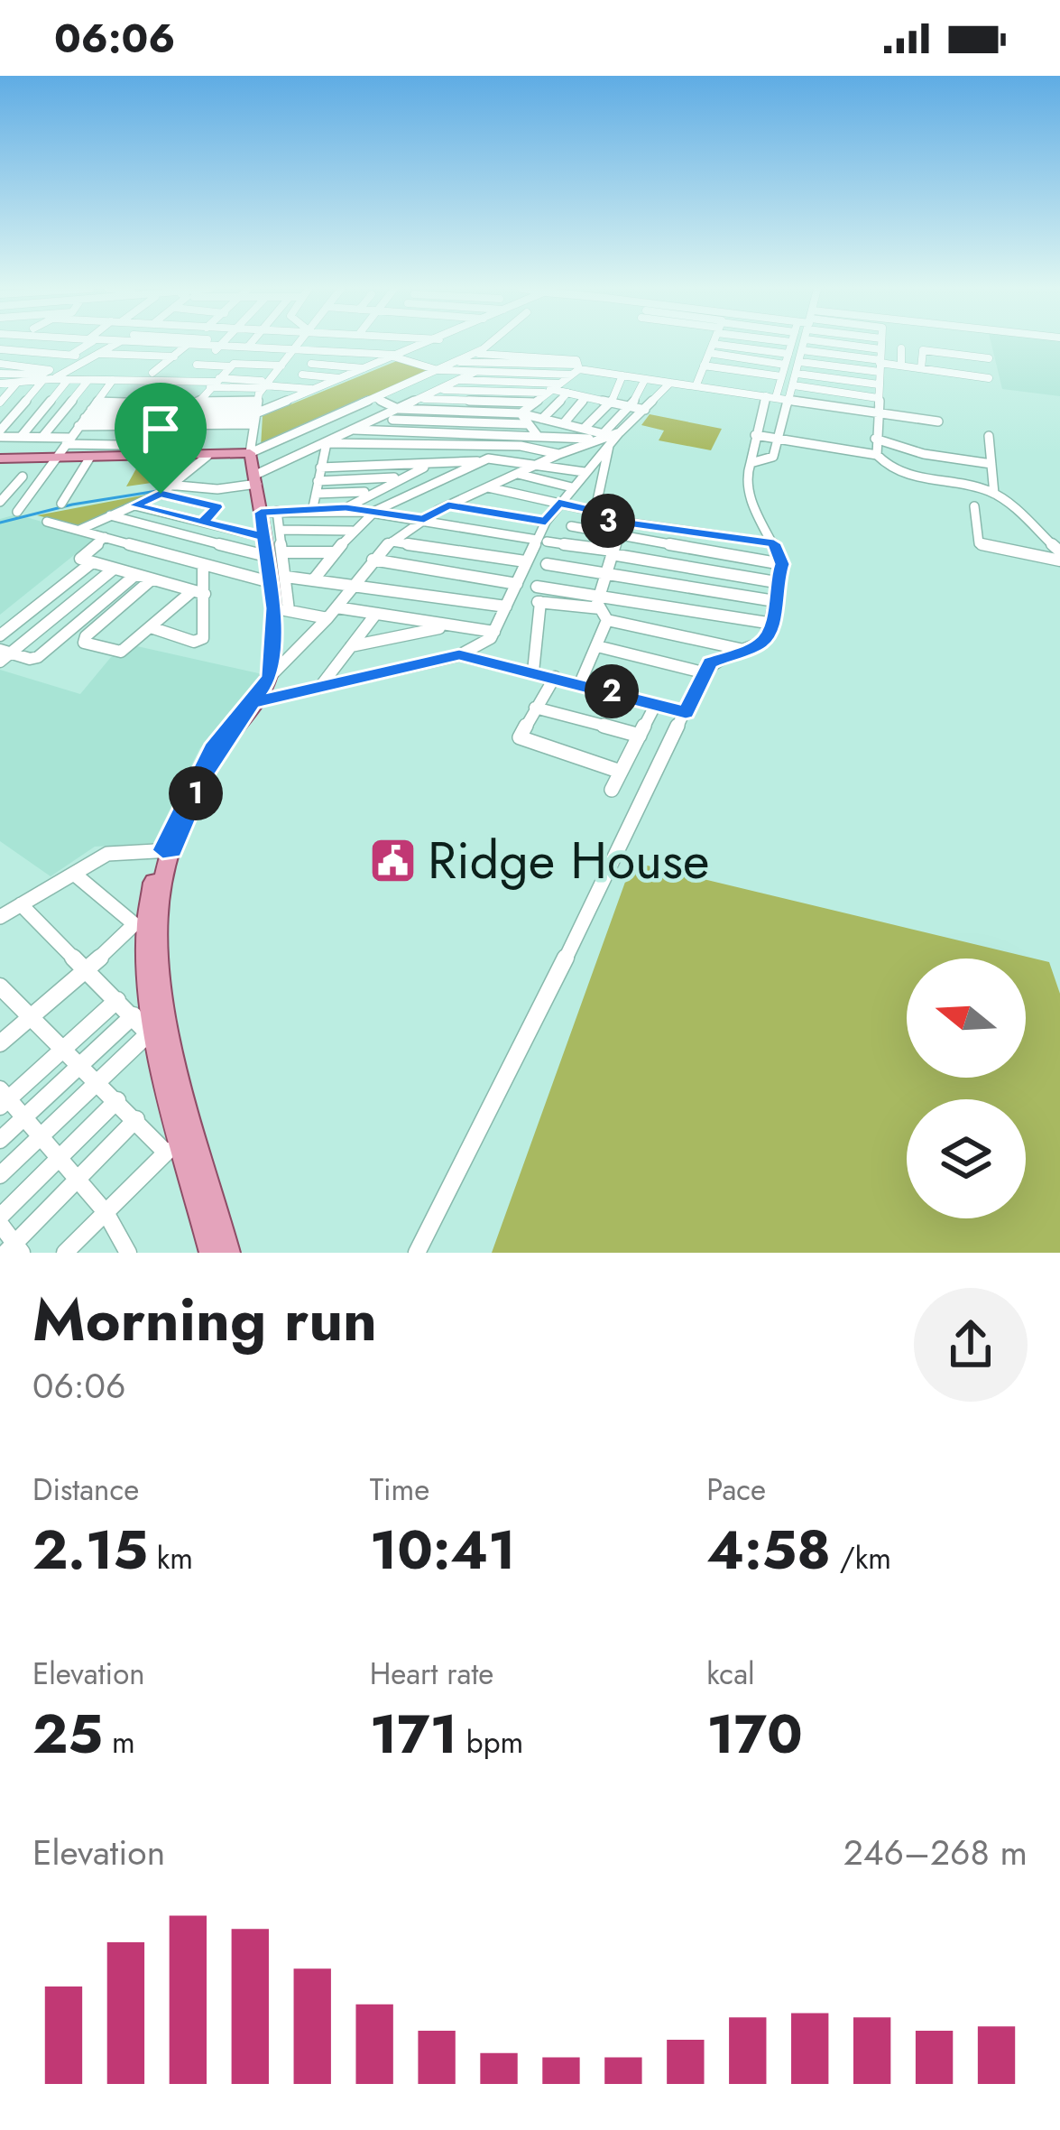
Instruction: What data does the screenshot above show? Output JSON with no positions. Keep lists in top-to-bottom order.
{
  "places": {
    "public building": ["Ridge House"]
  },
  "north": "left",
  "page": {
    "status": "06:06",
    "pins": ["3", "2", "1"],
    "heading": ["Morning run", "06:06"],
    "stats": [
      ["Distance", "2.15 km"],
      ["Time", "10:41"],
      ["Pace", "4:58 /km"],
      ["Elevation", "25 m"],
      ["Heart rate", "171 bpm"],
      ["kcal", "170"]
    ],
    "chart": ["Elevation", "246–268 m"]
  }
}
